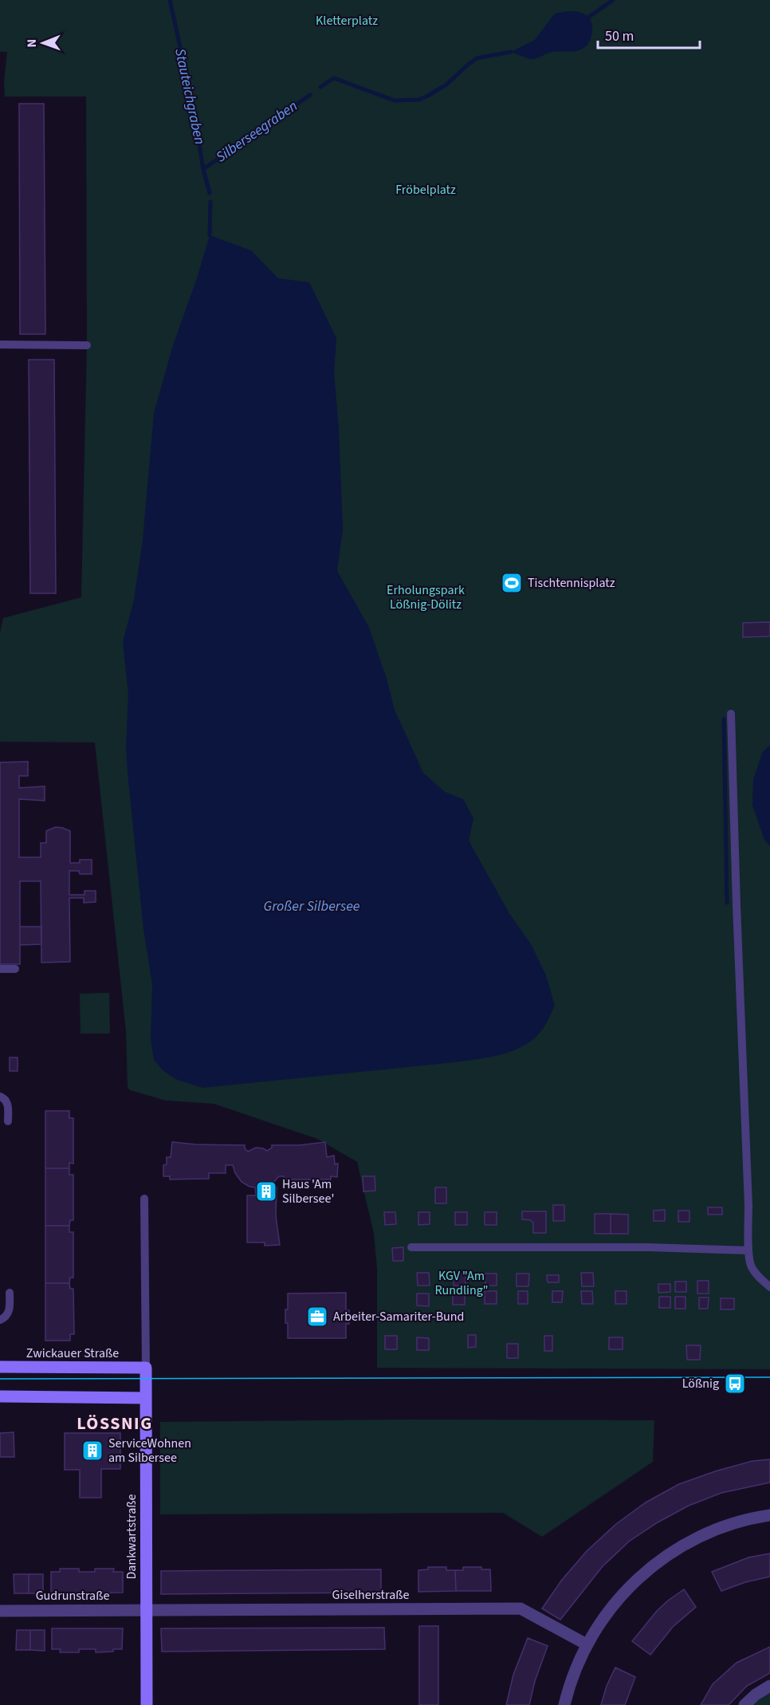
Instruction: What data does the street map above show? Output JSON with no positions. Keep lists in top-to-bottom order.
{
  "streets": {
    "main road": ["Zwickauer Straße", "Dankwartstraße"],
    "street": ["Giselherstraße", "Gudrunstraße"]
  },
  "crossings": [
    ["Zwickauer Straße", "Dankwartstraße"],
    ["Dankwartstraße", "Giselherstraße"],
    ["Dankwartstraße", "Gudrunstraße"],
    ["Giselherstraße", "Gudrunstraße"]
  ],
  "districts": ["LÖSSNIG"],
  "water": ["Stauteichgraben", "Silberseegraben", "Großer Silbersee"],
  "parks": [
    "Kletterplatz",
    "Fröbelplatz",
    "Erholungspark Lößnig-Dölitz",
    "KGV \"Am Rundling\""
  ],
  "places": {
    "sports": ["Tischtennisplatz"],
    "building": ["Haus 'Am Silbersee'", "ServiceWohnen am Silbersee"],
    "office": ["Arbeiter-Samariter-Bund"],
    "bus stop": ["Lößnig"]
  },
  "scale_bar": "50 m",
  "north": "left"
}
